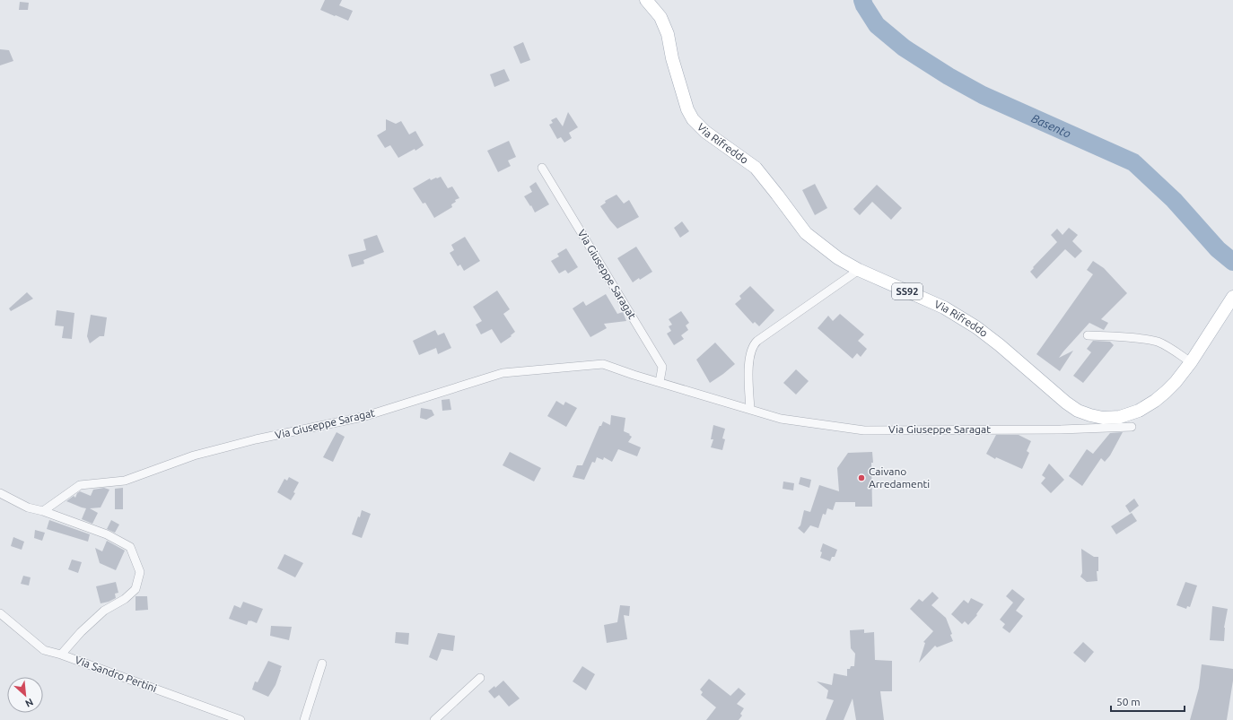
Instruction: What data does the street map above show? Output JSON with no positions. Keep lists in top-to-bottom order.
{
  "streets": {
    "main road": ["Via Rifreddo", "SS92"],
    "street": ["Via Giuseppe Saragat", "Via Sandro Pertini"]
  },
  "water": ["Basento"],
  "places": ["Caivano Arredamenti"],
  "scale_bar": "50 m",
  "north": "bottom right"
}
